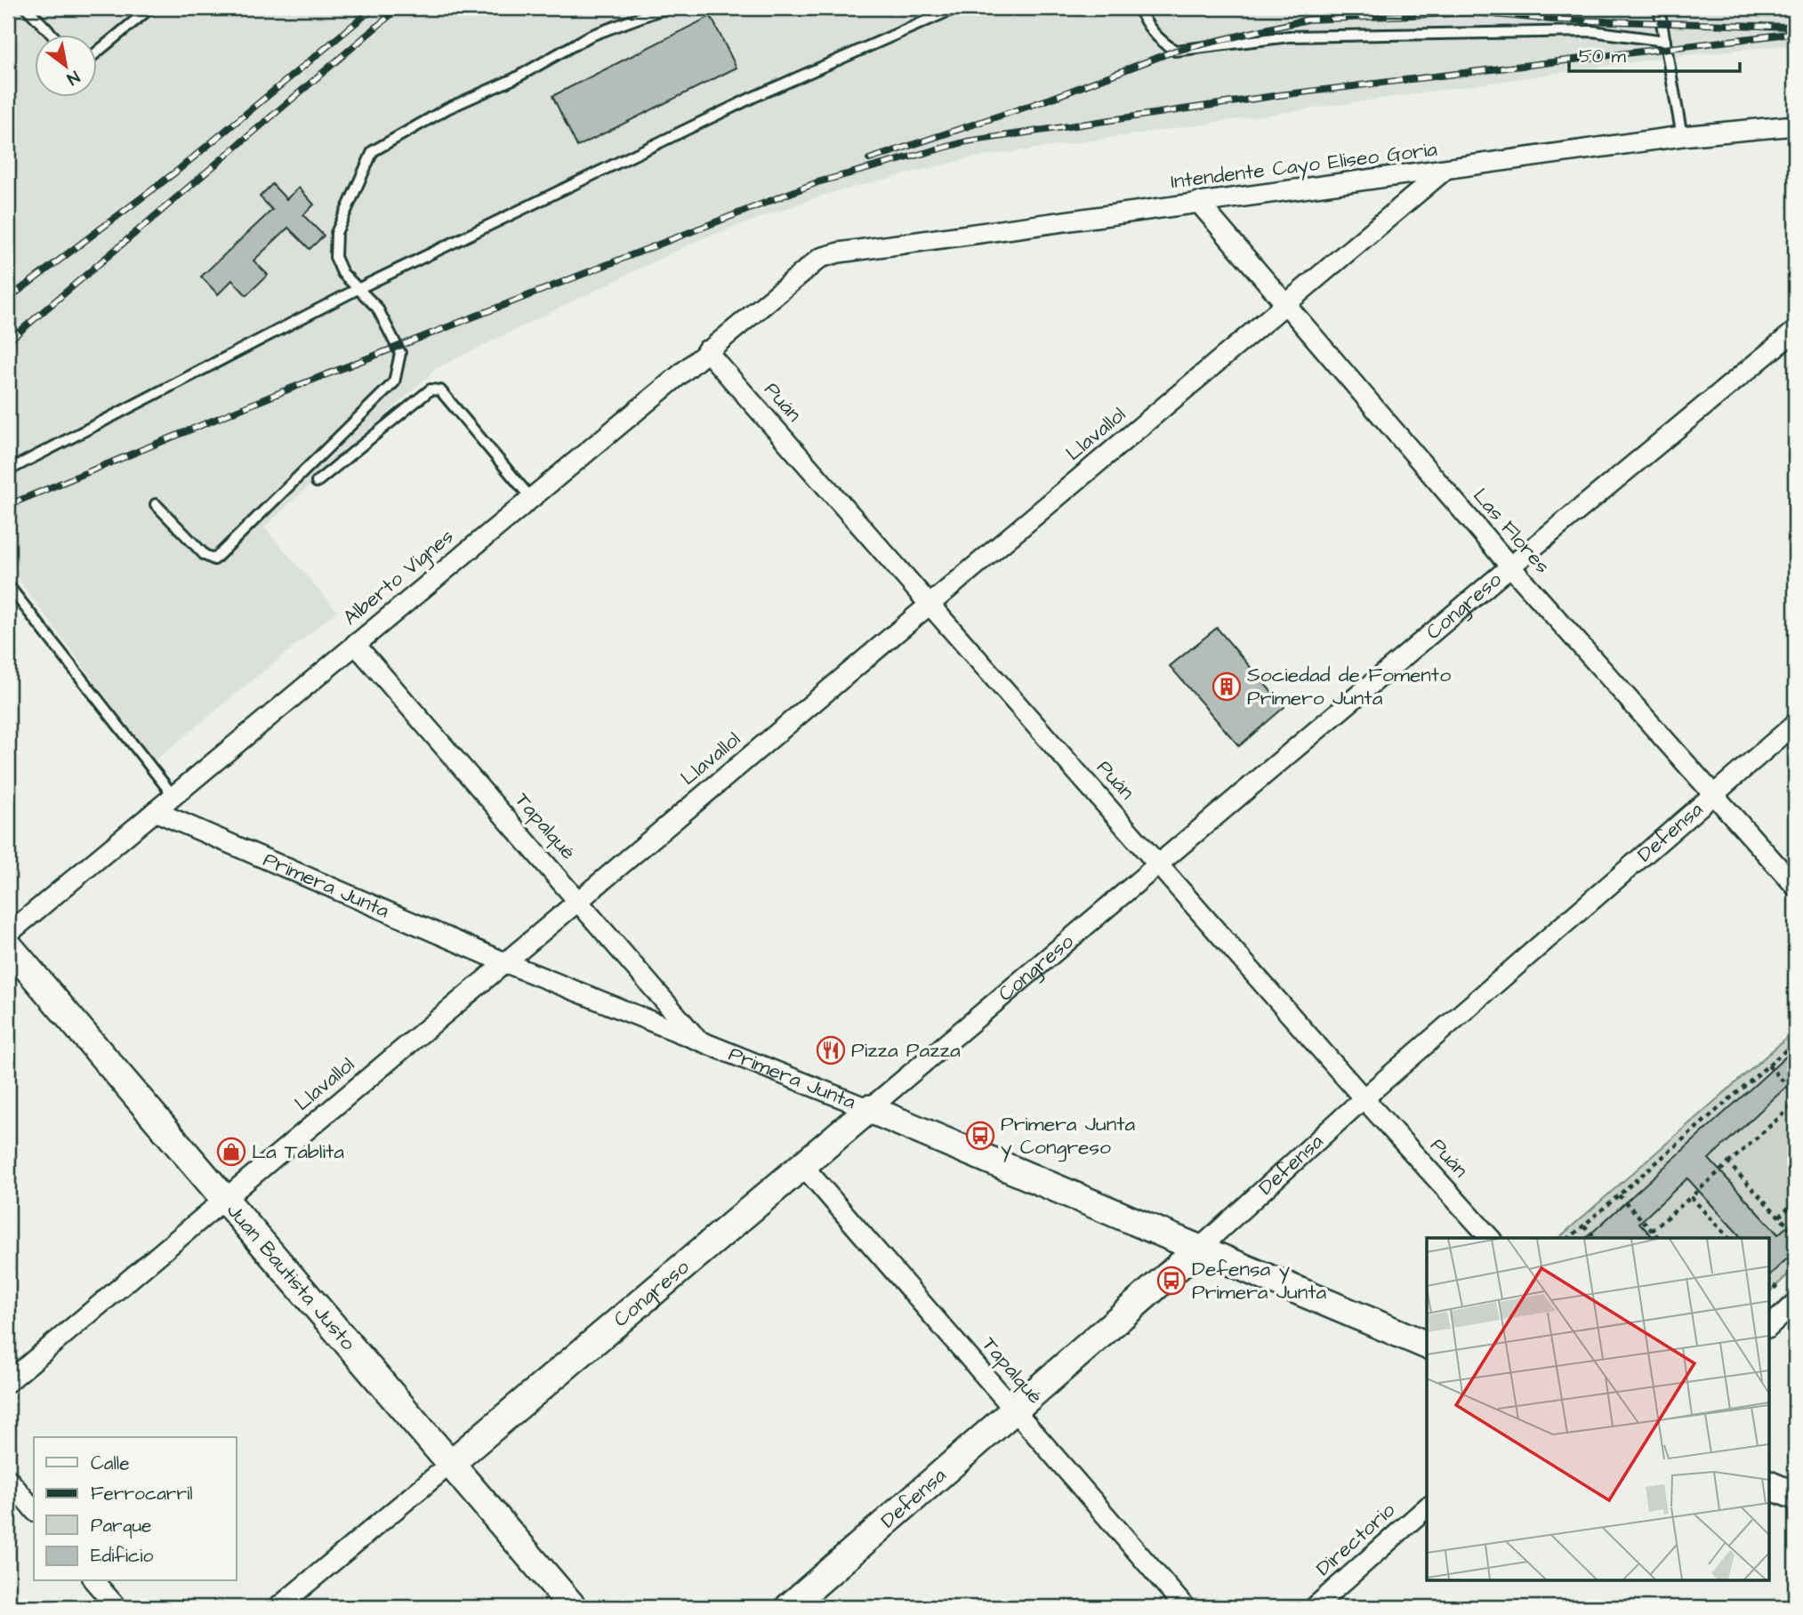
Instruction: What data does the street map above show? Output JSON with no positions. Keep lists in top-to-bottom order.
{
  "streets": {
    "street": [
      "Intendente Cayo Eliseo Goria",
      "Puán",
      "Llavallol",
      "Las Flores",
      "Alberto Vignes",
      "Congreso",
      "Tapalqué",
      "Defensa",
      "Primera Junta",
      "Juan Bautista Justo",
      "Directorio"
    ]
  },
  "crossings": [
    ["Intendente Cayo Eliseo Goria", "Llavallol"],
    ["Intendente Cayo Eliseo Goria", "Las Flores"],
    ["Intendente Cayo Eliseo Goria", "Alberto Vignes"],
    ["Puán", "Llavallol"],
    ["Puán", "Alberto Vignes"],
    ["Puán", "Congreso"],
    ["Puán", "Defensa"],
    ["Llavallol", "Las Flores"],
    ["Llavallol", "Tapalqué"],
    ["Llavallol", "Primera Junta"],
    ["Llavallol", "Juan Bautista Justo"],
    ["Las Flores", "Congreso"],
    ["Las Flores", "Defensa"],
    ["Alberto Vignes", "Tapalqué"],
    ["Alberto Vignes", "Primera Junta"],
    ["Congreso", "Tapalqué"],
    ["Congreso", "Primera Junta"],
    ["Congreso", "Juan Bautista Justo"],
    ["Tapalqué", "Defensa"],
    ["Tapalqué", "Primera Junta"],
    ["Defensa", "Primera Junta"]
  ],
  "places": {
    "building": ["Sociedad de Fomento Primero Junta"],
    "restaurant": ["Pizza Pazza"],
    "bus stop": ["Primera Junta y Congreso", "Defensa y Primera Junta"],
    "shop": ["La Tablita"]
  },
  "legend": [
    "Calle",
    "Ferrocarril",
    "Parque",
    "Edificio"
  ],
  "scale_bar": "50 m",
  "north": "bottom right"
}
